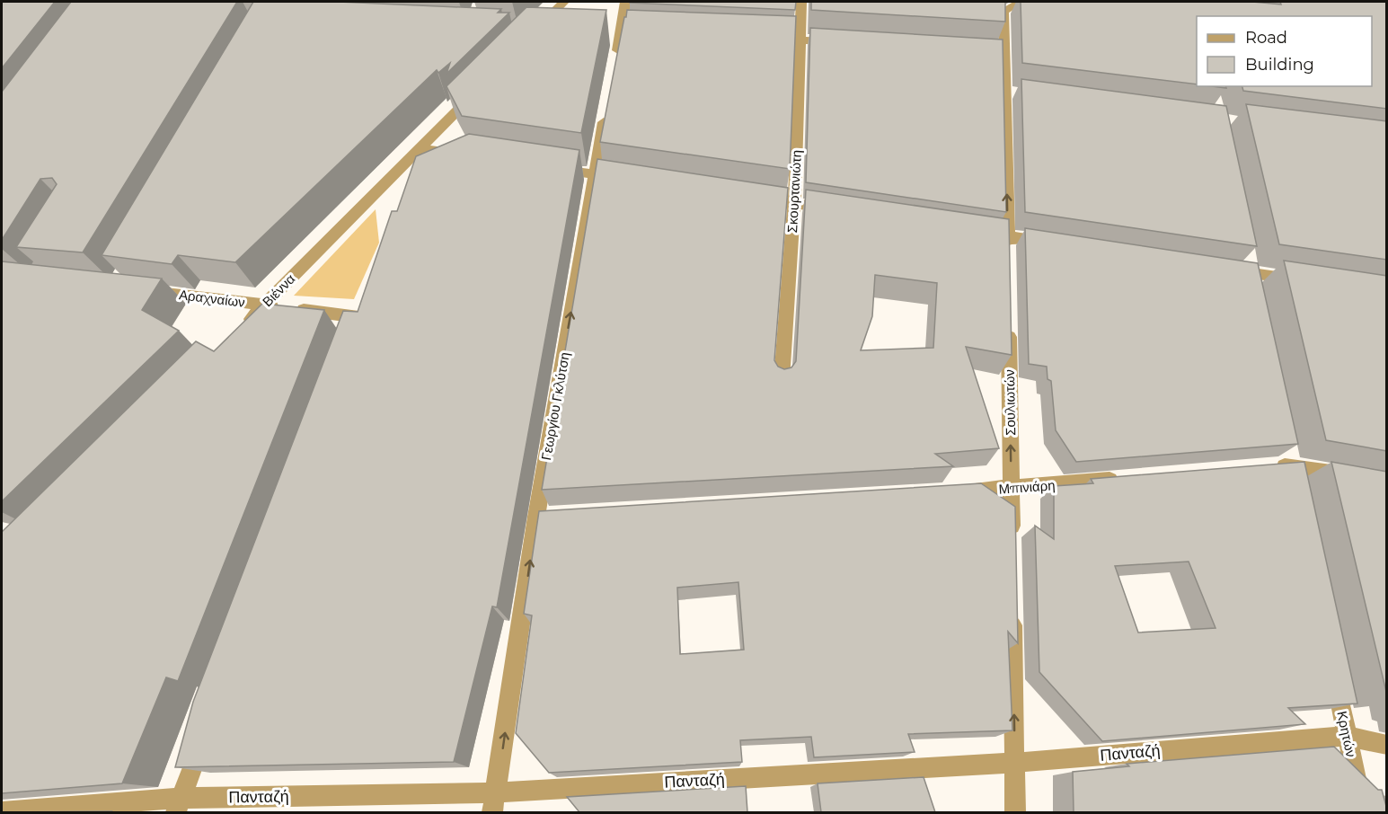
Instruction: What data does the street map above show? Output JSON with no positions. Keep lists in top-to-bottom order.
{
  "streets": {
    "street": [
      "Σκουρτανιώτη",
      "Βιέννα",
      "Αραχναίων",
      "Σουλιωτών",
      "Γεωργίου Γκλύτση",
      "Μπινιάρη",
      "Κρητών",
      "Πανταζή"
    ]
  },
  "crossings": [
    ["Βιέννα", "Αραχναίων"],
    ["Σουλιωτών", "Μπινιάρη"],
    ["Γεωργίου Γκλύτση", "Πανταζή"],
    ["Κρητών", "Πανταζή"]
  ],
  "one_way": ["Σουλιωτών", "Γεωργίου Γκλύτση"],
  "legend": ["Road", "Building"]
}
